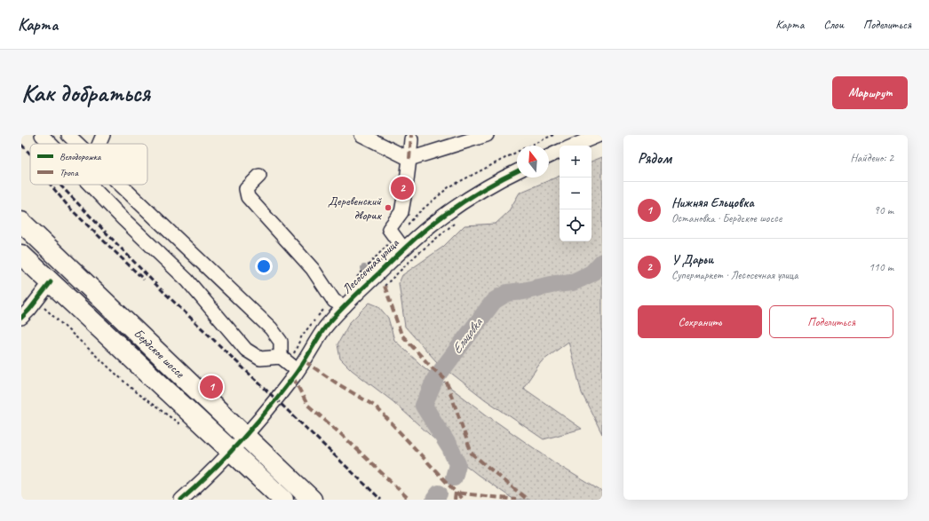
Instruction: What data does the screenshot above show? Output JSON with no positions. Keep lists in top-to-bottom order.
{
  "streets": {
    "highway": ["Бердское шоссе"],
    "street": ["Лесосечная улица"]
  },
  "crossings": [
    ["Лесосечная улица", "Бердское шоссе"]
  ],
  "water": ["Ельцовка"],
  "places": ["Деревенский дворик"],
  "legend": ["Велодорожка", "Тропа"],
  "north": "top",
  "page": {
    "header": "Карта",
    "nav": ["Карта", "Слои", "Поделиться"],
    "buttons": [
      "Маршрут",
      ["Сохранить", "Поделиться"]
    ],
    "title": "Как добраться",
    "heading": ["Рядом", "Найдено: 2"],
    "map_buttons": ["+", "−"],
    "pins": ["2", "1"],
    "list": [
      {
        "mark": "1",
        "name": "Нижняя Ельцовка",
        "note": "Остановка · Бердское шоссе",
        "value": "90 m"
      },
      {
        "mark": "2",
        "name": "У Дарьи",
        "note": "Супермаркет · Лесосечная улица",
        "value": "110 m"
      }
    ]
  }
}
